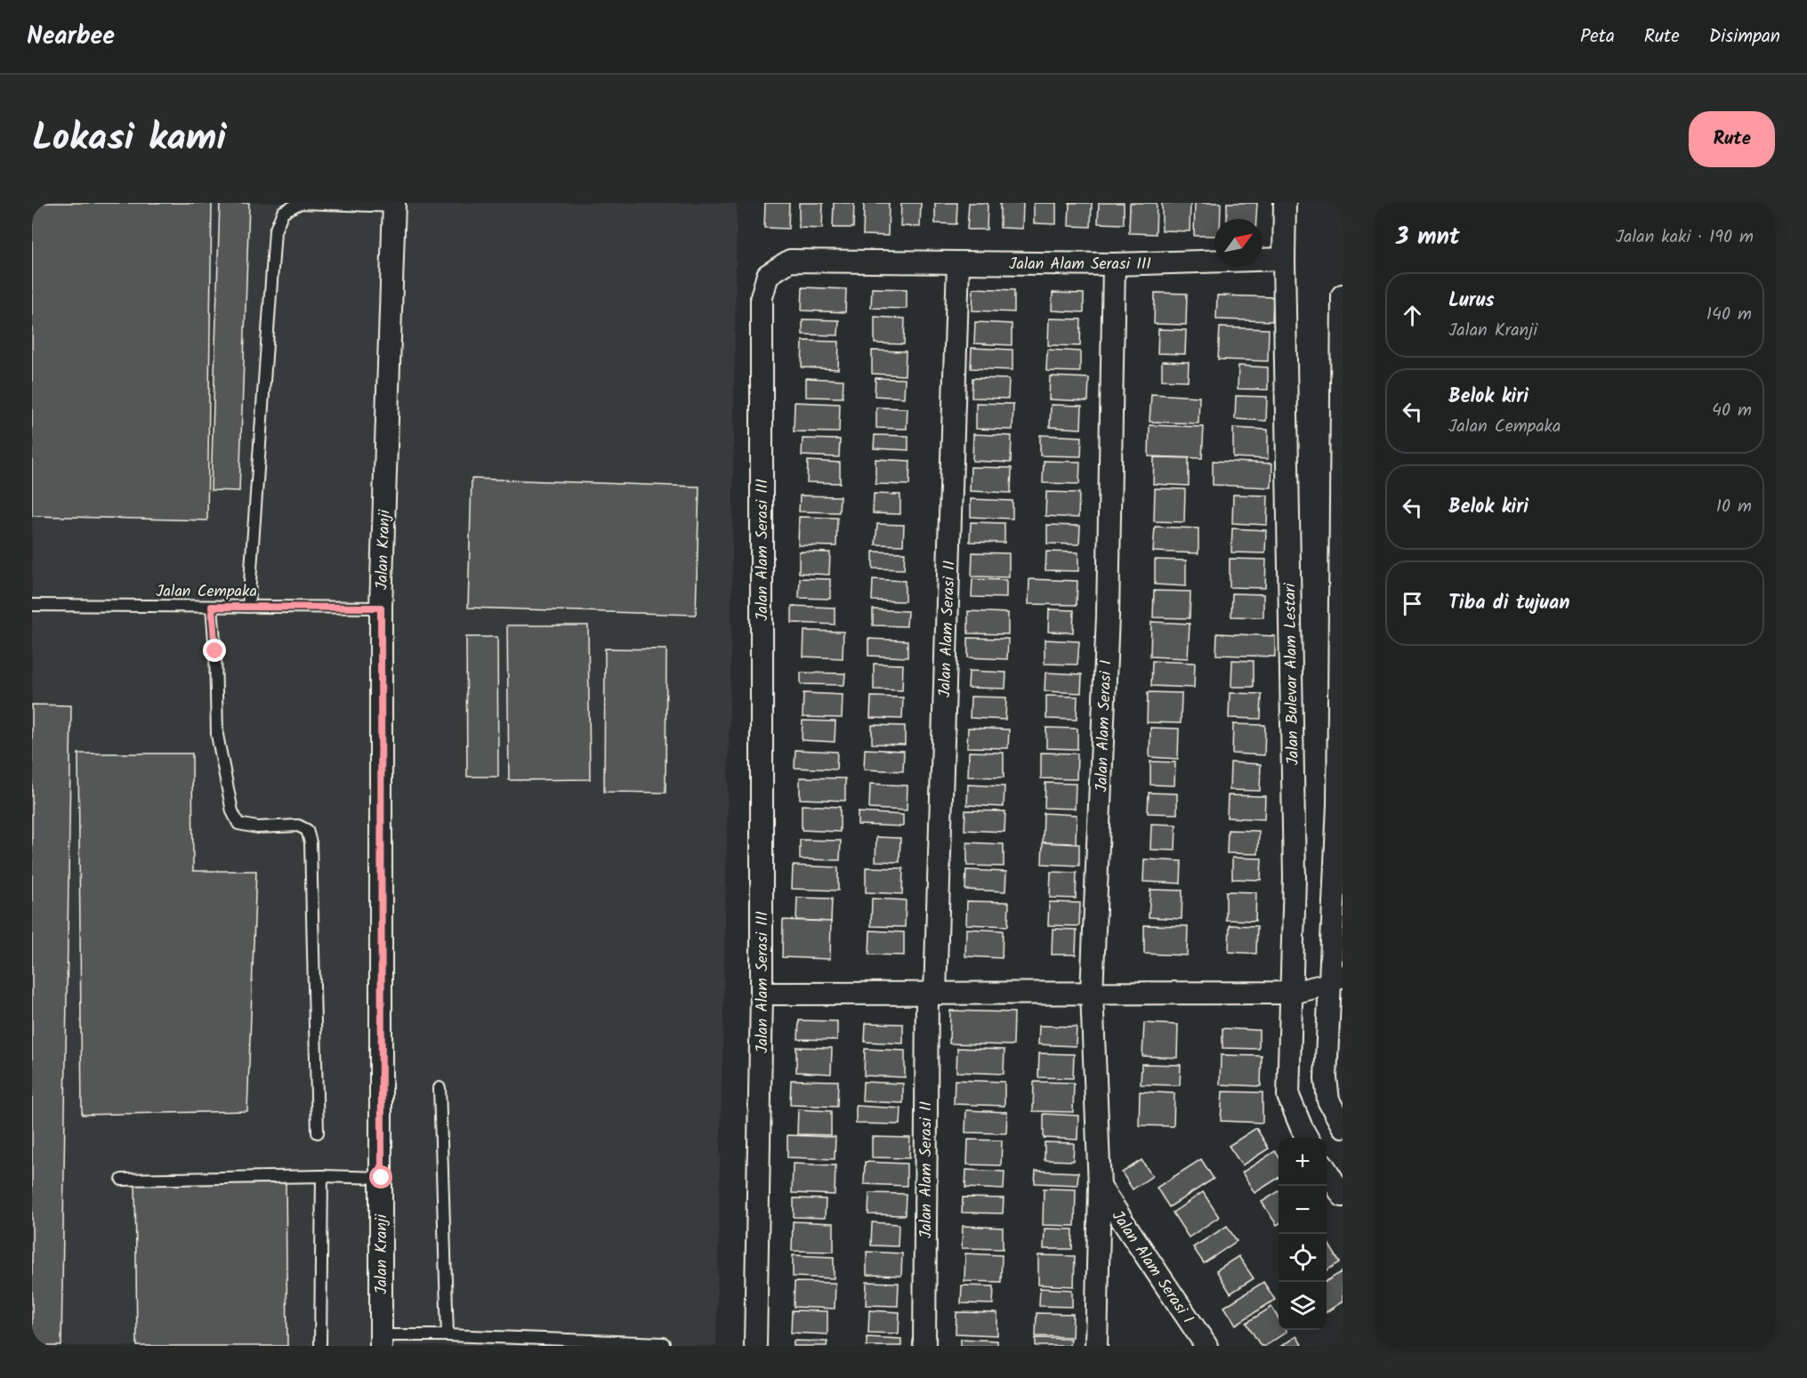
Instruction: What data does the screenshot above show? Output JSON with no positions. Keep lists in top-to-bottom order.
{
  "streets": {
    "street": [
      "Jalan Alam Serasi III",
      "Jalan Kranji",
      "Jalan Alam Serasi II",
      "Jalan Bulevar Alam Lestari",
      "Jalan Alam Serasi I"
    ],
    "lane": ["Jalan Cempaka"]
  },
  "crossings": [
    ["Jalan Alam Serasi III", "Jalan Alam Serasi II"],
    ["Jalan Alam Serasi III", "Jalan Bulevar Alam Lestari"],
    ["Jalan Alam Serasi III", "Jalan Alam Serasi I"],
    ["Jalan Kranji", "Jalan Cempaka"]
  ],
  "north": "top right",
  "page": {
    "header": "Nearbee",
    "nav": ["Peta", "Rute", "Disimpan"],
    "title": "Lokasi kami",
    "buttons": "Rute",
    "heading": ["3 mnt", "Jalan kaki · 190 m"],
    "list": [
      ["Lurus", "Jalan Kranji", "140 m"],
      ["Belok kiri", "Jalan Cempaka", "40 m"],
      ["Belok kiri", "10 m"],
      "Tiba di tujuan"
    ],
    "map_buttons": ["+", "−"]
  }
}
